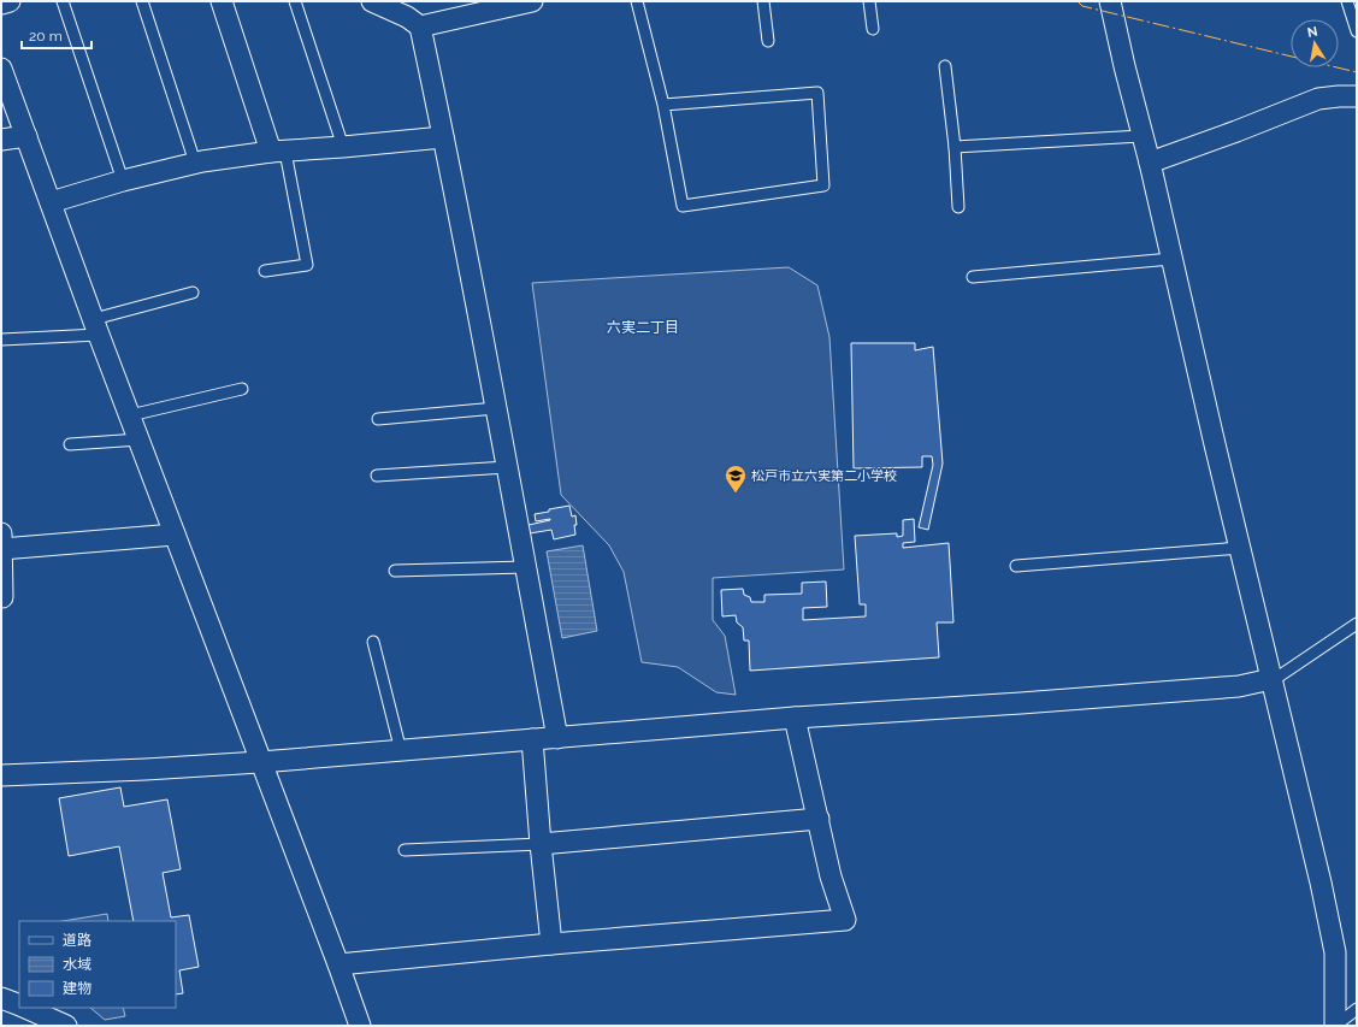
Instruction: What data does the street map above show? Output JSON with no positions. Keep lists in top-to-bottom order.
{
  "districts": ["六実二丁目"],
  "places": {
    "school or university": ["松戸市立六実第二小学校"]
  },
  "legend": ["道路", "水域", "建物"],
  "scale_bar": "20 m",
  "north": "top"
}
